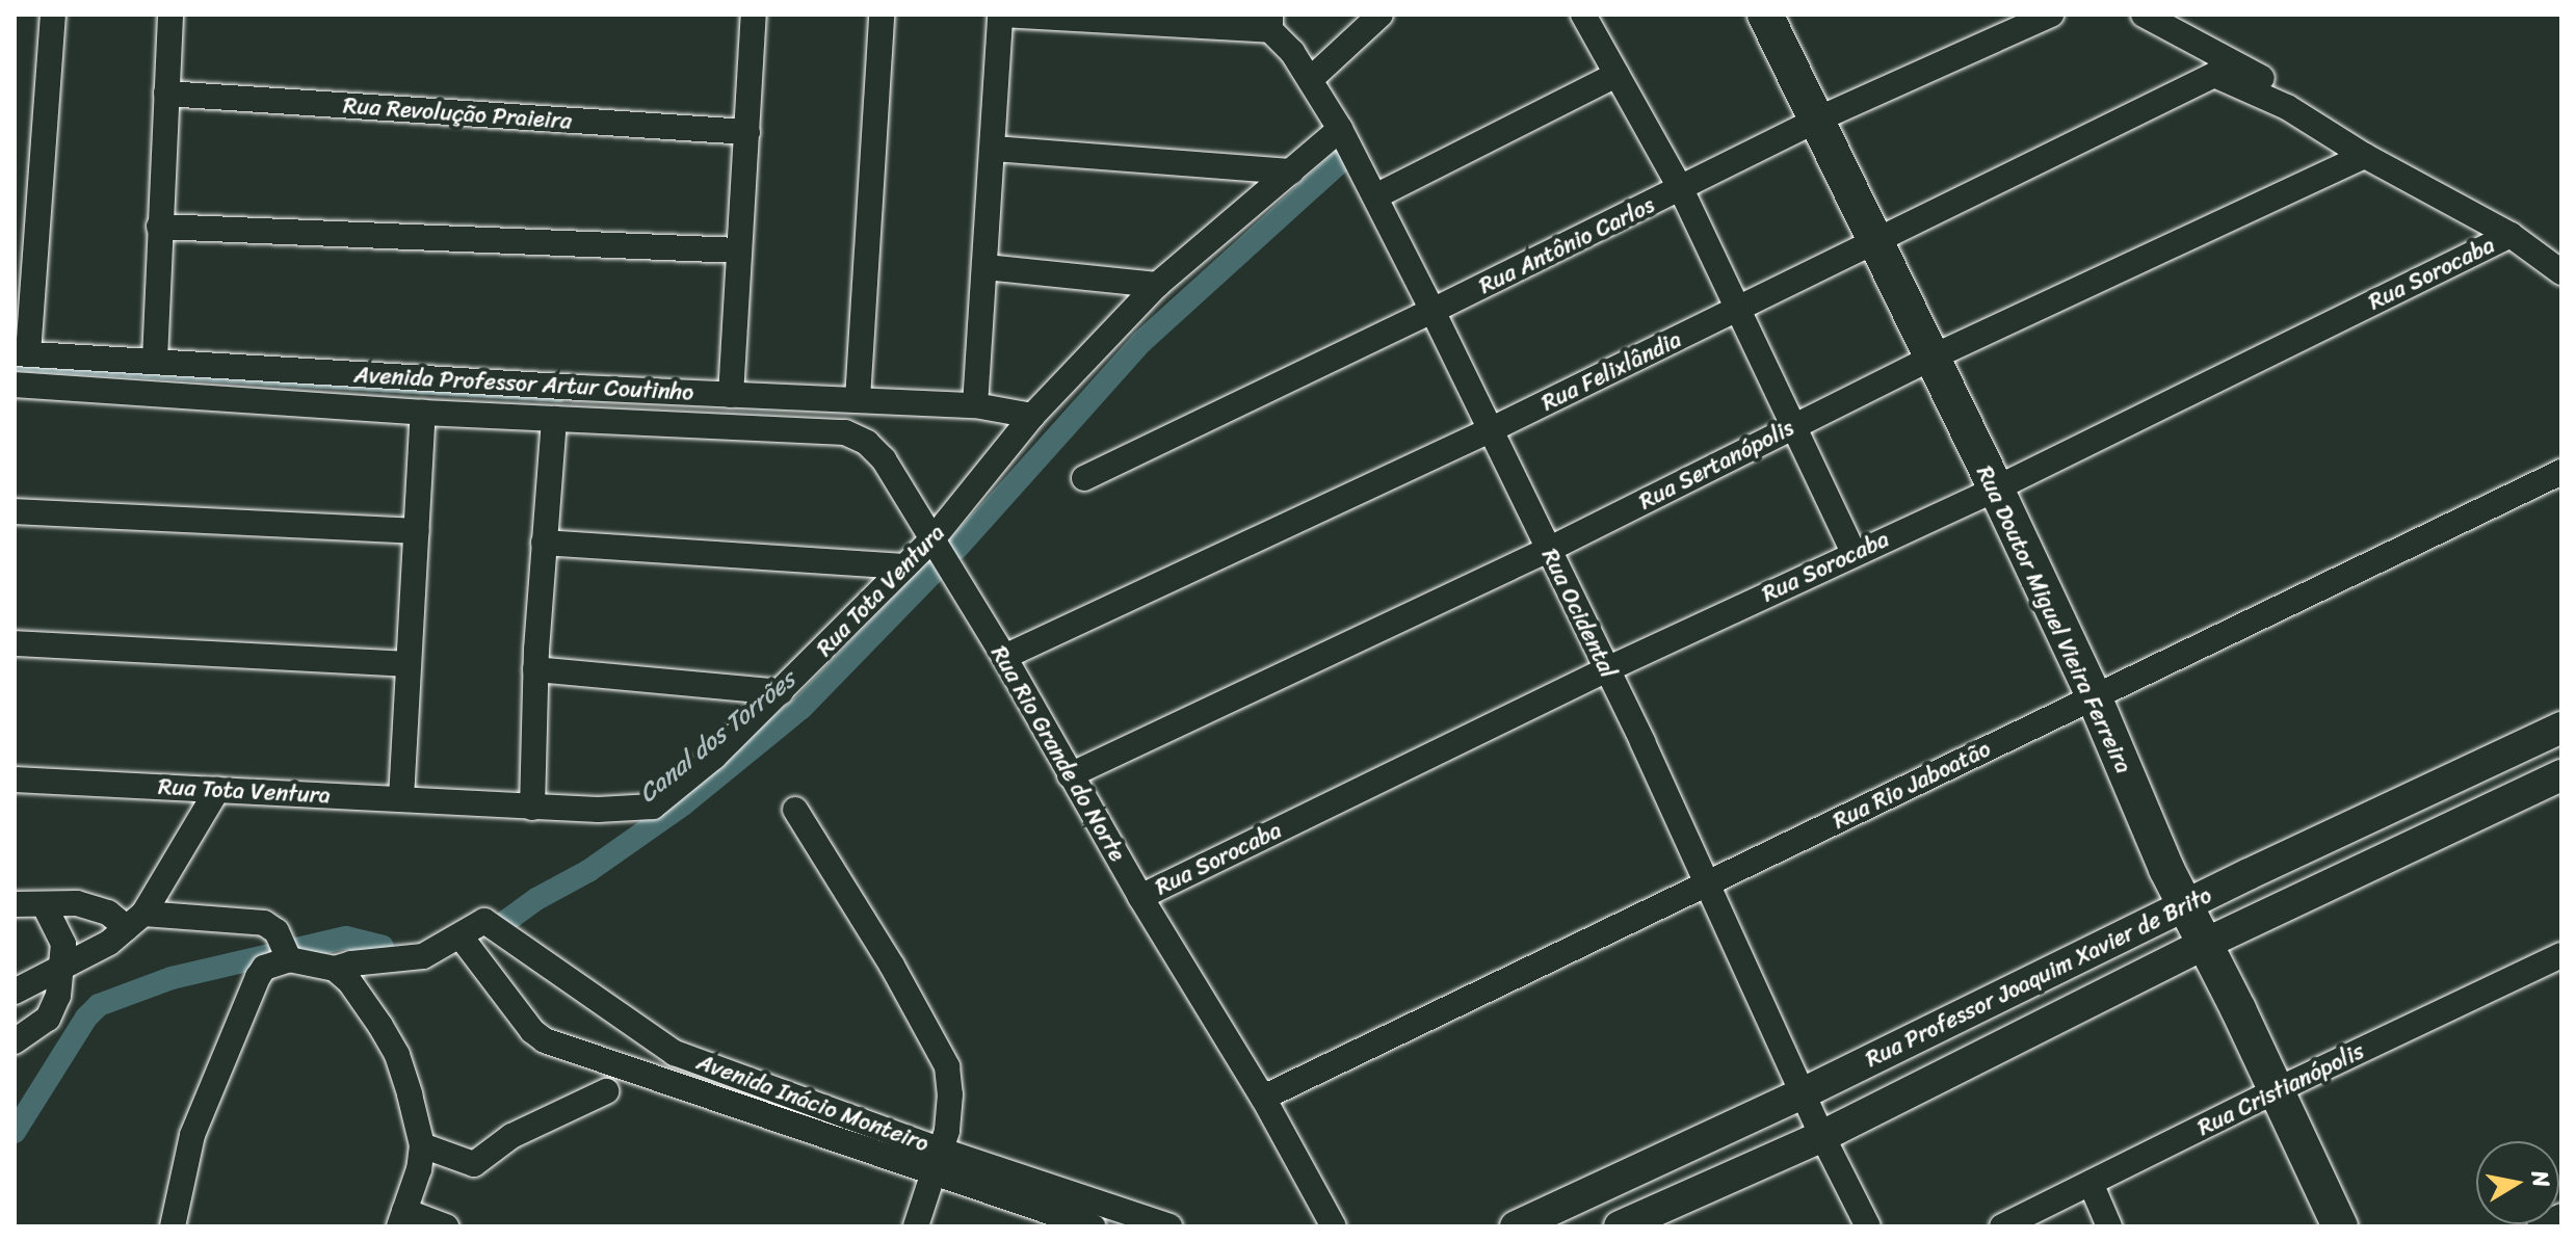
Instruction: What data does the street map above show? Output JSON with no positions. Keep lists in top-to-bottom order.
{
  "streets": {
    "main road": ["Rua Doutor Miguel Vieira Ferreira"],
    "street": [
      "Rua Revolução Praieira",
      "Rua Antônio Carlos",
      "Rua Sorocaba",
      "Rua Felixlândia",
      "Avenida Professor Artur Coutinho",
      "Rua Sertanópolis",
      "Rua Tota Ventura",
      "Rua Ocidental",
      "Rua Rio Grande do Norte",
      "Rua Rio Jaboatão",
      "Rua Professor Joaquim Xavier de Brito",
      "Rua Cristianópolis",
      "Avenida Inácio Monteiro"
    ]
  },
  "crossings": [
    ["Rua Antônio Carlos", "Rua Ocidental"],
    ["Rua Antônio Carlos", "Rua Doutor Miguel Vieira Ferreira"],
    ["Rua Sorocaba", "Rua Ocidental"],
    ["Rua Sorocaba", "Rua Doutor Miguel Vieira Ferreira"],
    ["Rua Sorocaba", "Rua Rio Grande do Norte"],
    ["Rua Felixlândia", "Rua Sertanópolis"],
    ["Rua Felixlândia", "Rua Ocidental"],
    ["Rua Felixlândia", "Rua Doutor Miguel Vieira Ferreira"],
    ["Rua Felixlândia", "Rua Rio Grande do Norte"],
    ["Avenida Professor Artur Coutinho", "Rua Tota Ventura"],
    ["Avenida Professor Artur Coutinho", "Rua Rio Grande do Norte"],
    ["Rua Sertanópolis", "Rua Ocidental"],
    ["Rua Sertanópolis", "Rua Doutor Miguel Vieira Ferreira"],
    ["Rua Sertanópolis", "Rua Rio Grande do Norte"],
    ["Rua Tota Ventura", "Rua Ocidental"],
    ["Rua Tota Ventura", "Rua Rio Grande do Norte"],
    ["Rua Ocidental", "Rua Rio Jaboatão"],
    ["Rua Ocidental", "Rua Professor Joaquim Xavier de Brito"],
    ["Rua Doutor Miguel Vieira Ferreira", "Rua Rio Jaboatão"],
    ["Rua Doutor Miguel Vieira Ferreira", "Rua Professor Joaquim Xavier de Brito"],
    ["Rua Doutor Miguel Vieira Ferreira", "Rua Cristianópolis"],
    ["Rua Rio Grande do Norte", "Rua Rio Jaboatão"]
  ],
  "water": ["Canal dos Torrões"],
  "north": "right"
}
